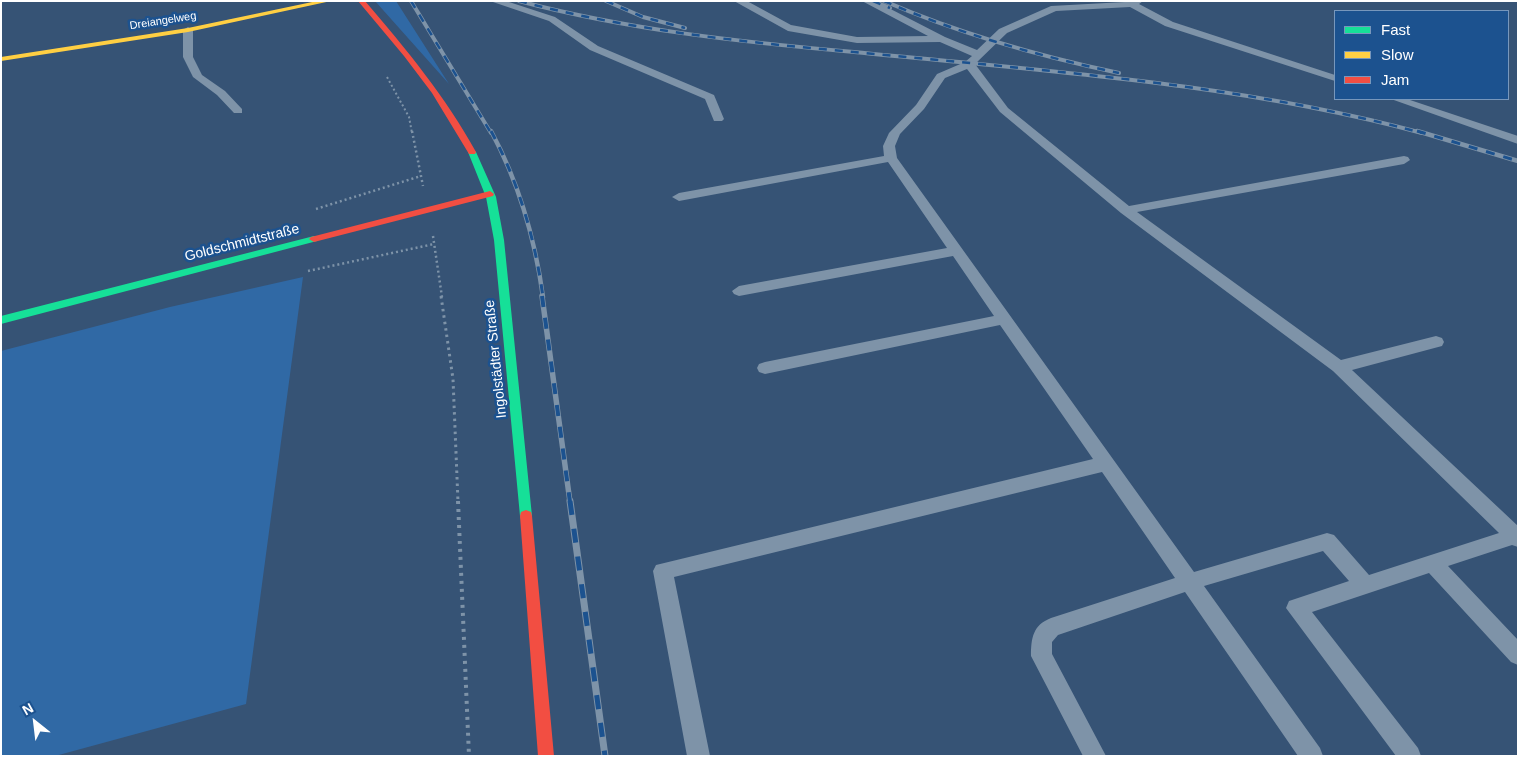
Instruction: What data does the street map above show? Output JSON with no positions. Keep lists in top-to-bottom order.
{
  "streets": {
    "street": ["Dreiangelweg", "Goldschmidtstraße", "Ingolstädter Straße"]
  },
  "crossings": [
    ["Goldschmidtstraße", "Ingolstädter Straße"]
  ],
  "legend": ["Fast", "Slow", "Jam"],
  "north": "top left"
}
